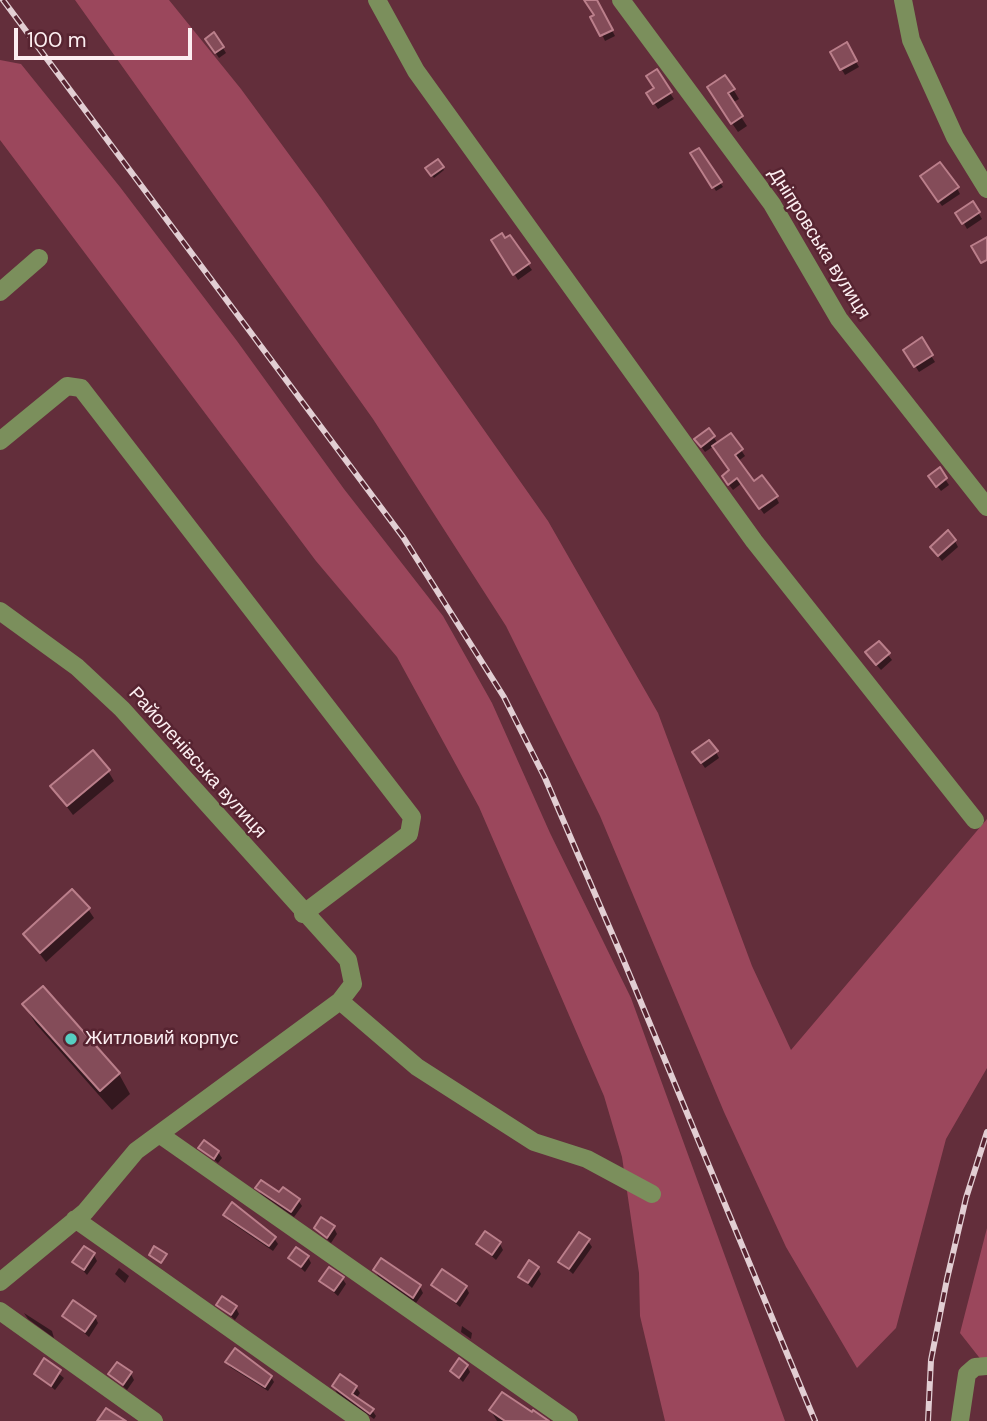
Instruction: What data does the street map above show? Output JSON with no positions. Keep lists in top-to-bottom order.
{
  "streets": {
    "street": ["Дніпровська вулиця", "Райоленівська вулиця"]
  },
  "places": ["Житловий корпус"],
  "scale_bar": "100 m"
}
